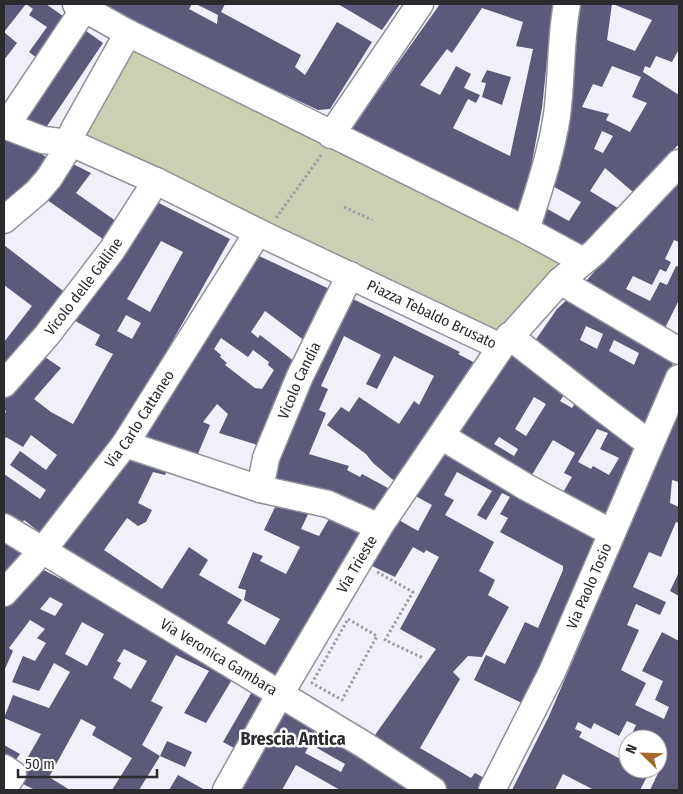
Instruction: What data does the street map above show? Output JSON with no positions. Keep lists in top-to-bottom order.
{
  "streets": {
    "street": [
      "Vicolo delle Galline",
      "Piazza Tebaldo Brusato",
      "Vicolo Candia",
      "Via Carlo Cattaneo",
      "Via Trieste",
      "Via Paolo Tosio",
      "Via Veronica Gambara"
    ]
  },
  "crossings": [
    ["Vicolo delle Galline", "Piazza Tebaldo Brusato"],
    ["Piazza Tebaldo Brusato", "Vicolo Candia"],
    ["Piazza Tebaldo Brusato", "Via Carlo Cattaneo"],
    ["Piazza Tebaldo Brusato", "Via Trieste"],
    ["Via Carlo Cattaneo", "Via Veronica Gambara"],
    ["Via Trieste", "Via Veronica Gambara"]
  ],
  "districts": ["Brescia Antica"],
  "scale_bar": "50 m",
  "north": "top left"
}
